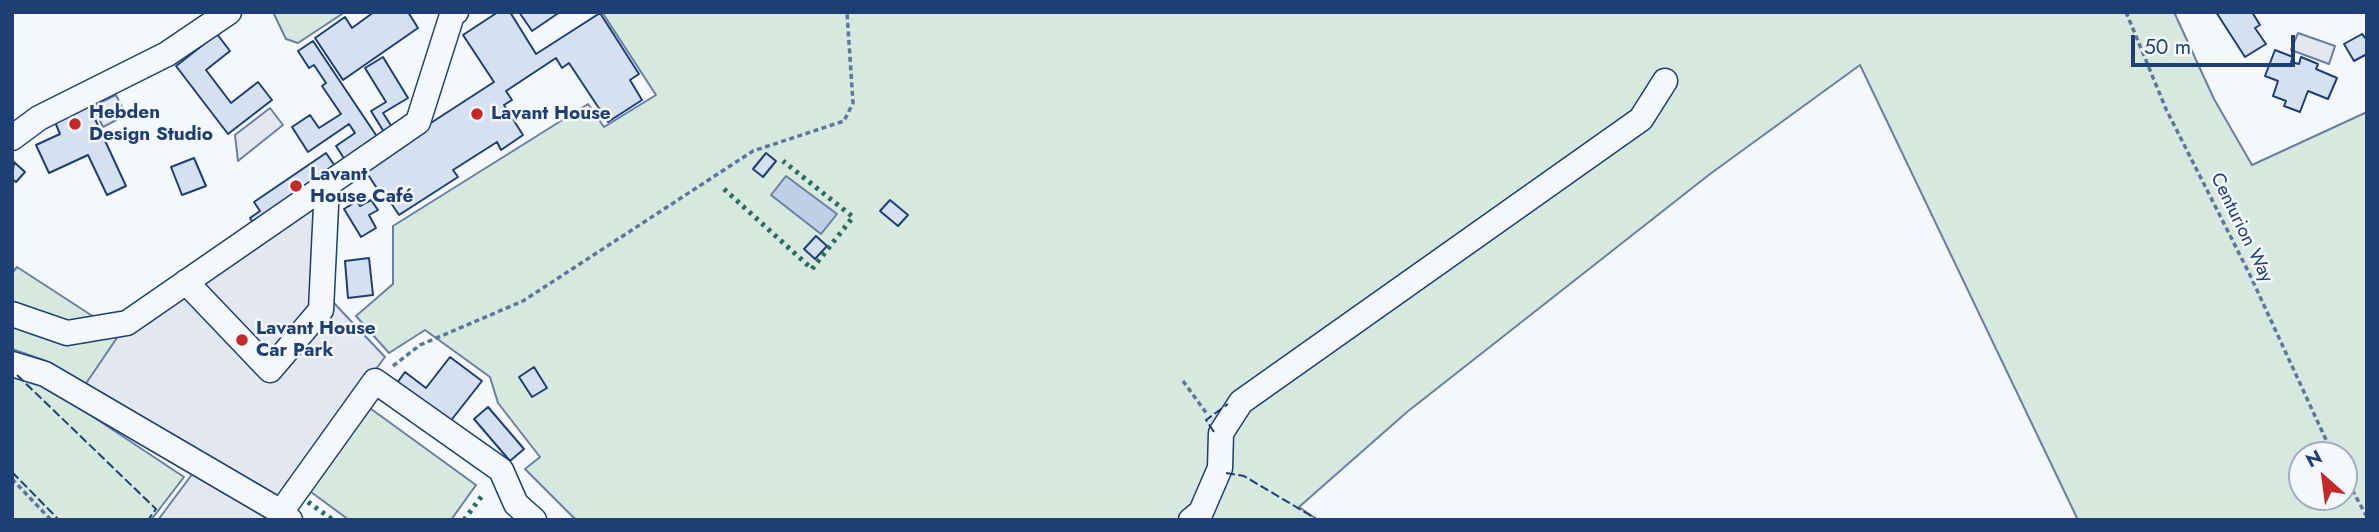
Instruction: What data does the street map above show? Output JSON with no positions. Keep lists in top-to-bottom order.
{
  "streets": {
    "path": ["Centurion Way"]
  },
  "places": [
    "Lavant House",
    "Hebden Design Studio",
    "Lavant House Café",
    "Lavant House Car Park"
  ],
  "scale_bar": "50 m",
  "north": "top left"
}
